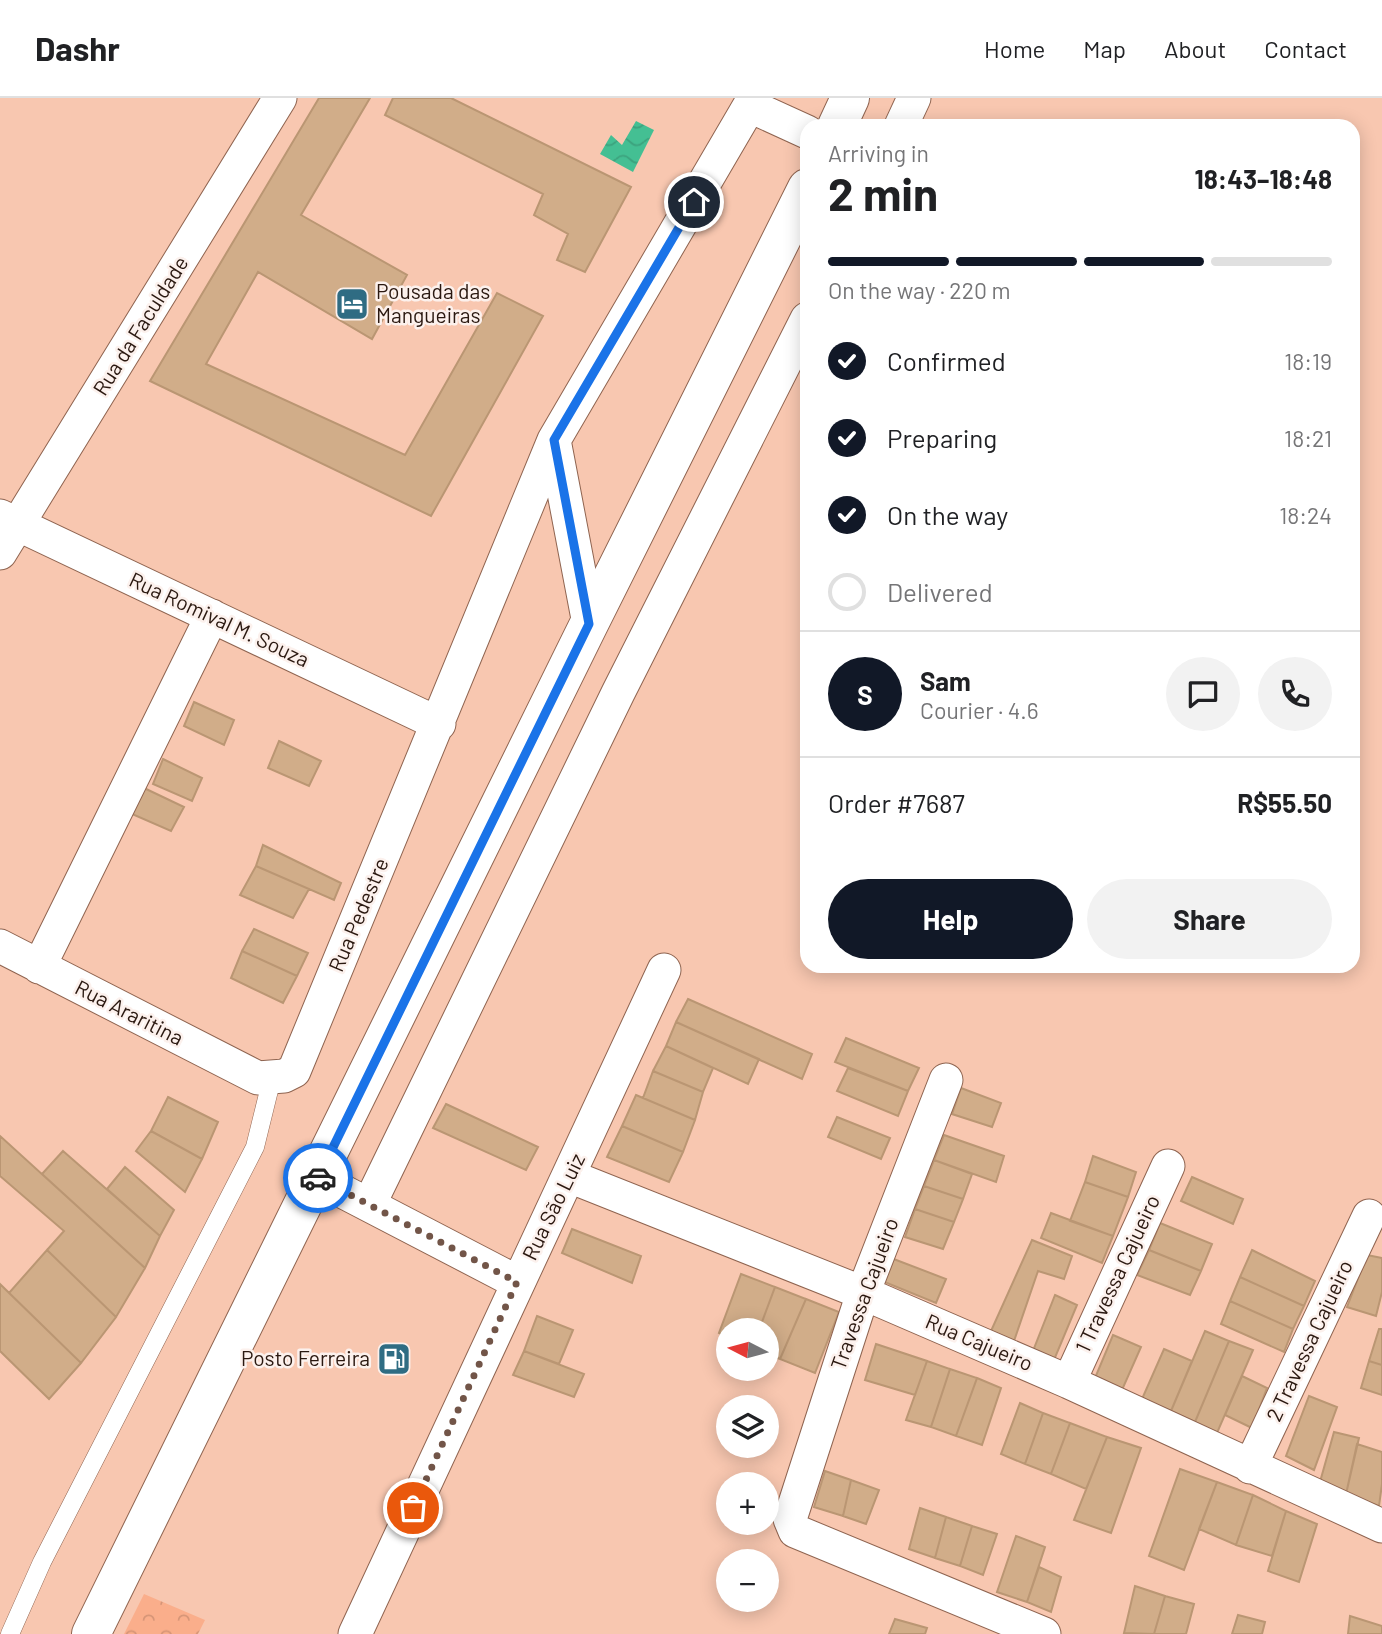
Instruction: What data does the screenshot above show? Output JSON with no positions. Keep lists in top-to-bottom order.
{
  "streets": {
    "street": [
      "Rua da Faculdade",
      "Rua Romival M. Souza",
      "Rua Pedestre",
      "Rua Araritina",
      "Rua São Luiz",
      "1 Travessa Cajueiro",
      "Travessa Cajueiro",
      "2 Travessa Cajueiro",
      "Rua Cajueiro"
    ]
  },
  "crossings": [
    ["Rua da Faculdade", "Rua Romival M. Souza"],
    ["Rua Romival M. Souza", "Rua Pedestre"],
    ["Rua Pedestre", "Rua Araritina"],
    ["Rua São Luiz", "Rua Cajueiro"],
    ["1 Travessa Cajueiro", "Rua Cajueiro"],
    ["Travessa Cajueiro", "Rua Cajueiro"],
    ["2 Travessa Cajueiro", "Rua Cajueiro"]
  ],
  "places": {
    "hotel": ["Pousada das Mangueiras"],
    "fuel station": ["Posto Ferreira"]
  },
  "north": "left",
  "page": {
    "header": "Dashr",
    "nav": [
      "Home",
      "Map",
      "About",
      "Contact"
    ],
    "heading": ["2 min", "Arriving in", "18:43–18:48"],
    "panel": [
      "Sam",
      "Courier · 4.6",
      "Order #7687",
      "R$55.50"
    ],
    "bar": "On the way · 220 m",
    "list": [
      ["Confirmed", "18:19"],
      ["Preparing", "18:21"],
      ["On the way", "18:24"],
      "Delivered"
    ],
    "round": "S",
    "buttons": ["Help", "Share"],
    "map_buttons": ["+", "−"]
  }
}
